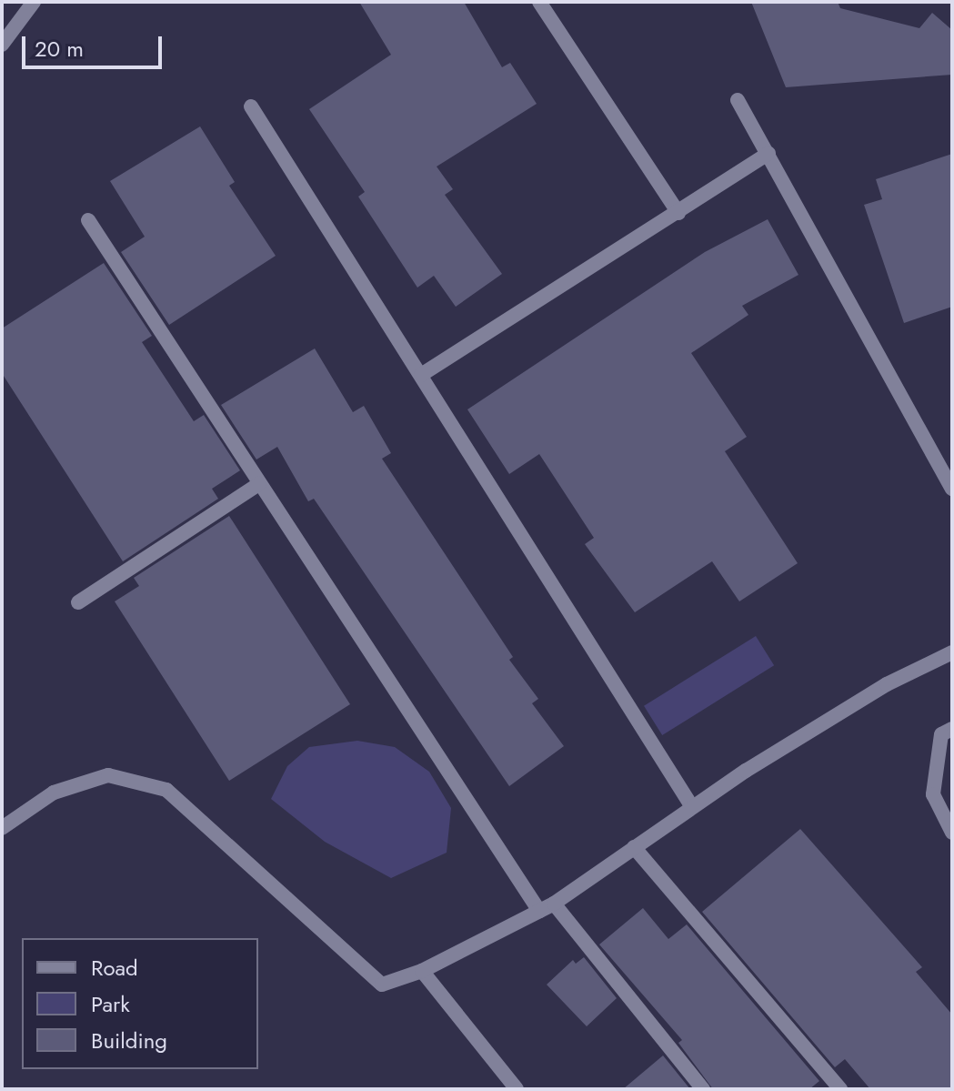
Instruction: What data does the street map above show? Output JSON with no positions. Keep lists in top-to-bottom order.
{
  "legend": ["Road", "Park", "Building"],
  "scale_bar": "20 m"
}
